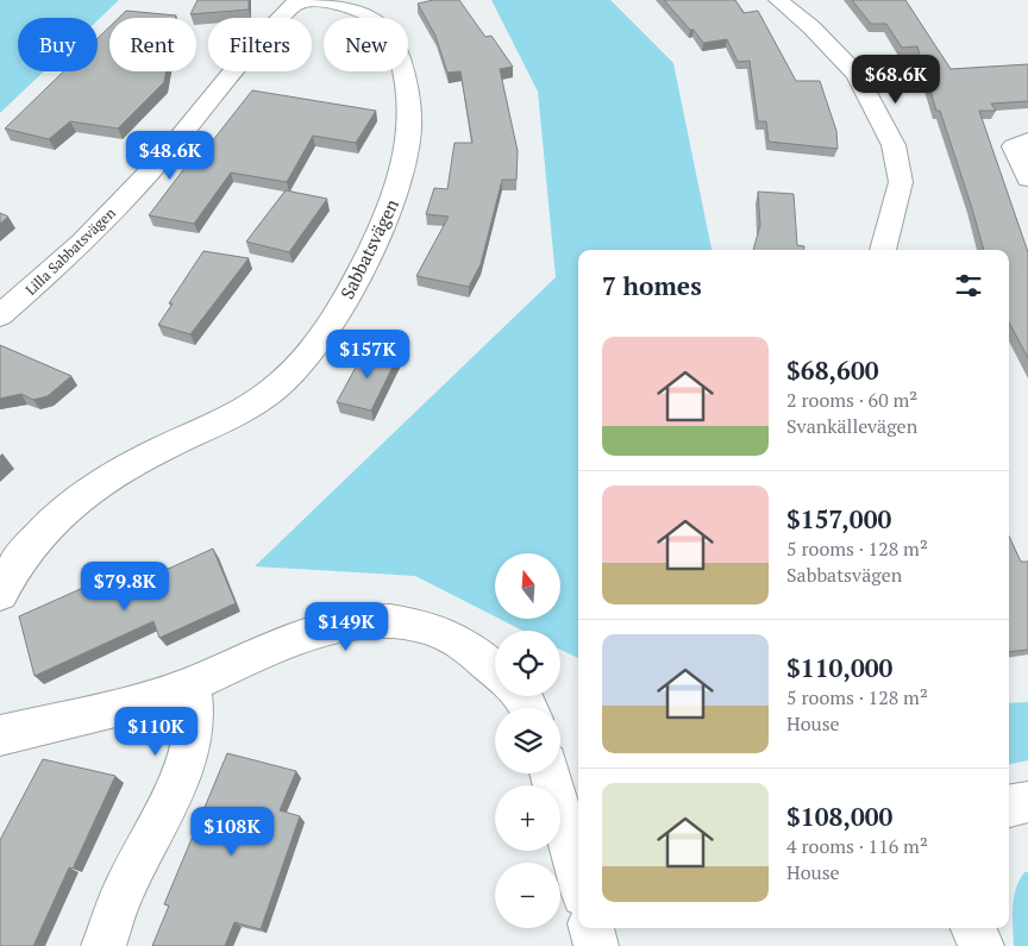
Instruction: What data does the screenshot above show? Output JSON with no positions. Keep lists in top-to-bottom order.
{
  "streets": {
    "street": ["Sabbatsvägen", "Lilla Sabbatsvägen"]
  },
  "north": "top",
  "page": {
    "chip": [
      "Buy",
      "Rent",
      "Filters",
      "New"
    ],
    "price": [
      "$68.6K",
      "$48.6K",
      "$157K",
      "$79.8K",
      "$149K",
      "$110K",
      "$108K"
    ],
    "heading": "7 homes",
    "list": [
      {
        "name": "$68,600",
        "note": "2 rooms · 60 m² · Svankällevägen"
      },
      {
        "name": "$157,000",
        "note": "5 rooms · 128 m² · Sabbatsvägen"
      },
      {
        "name": "$110,000",
        "note": "5 rooms · 128 m² · House"
      },
      {
        "name": "$108,000",
        "note": "4 rooms · 116 m² · House"
      }
    ],
    "map_buttons": ["+", "−"]
  }
}
